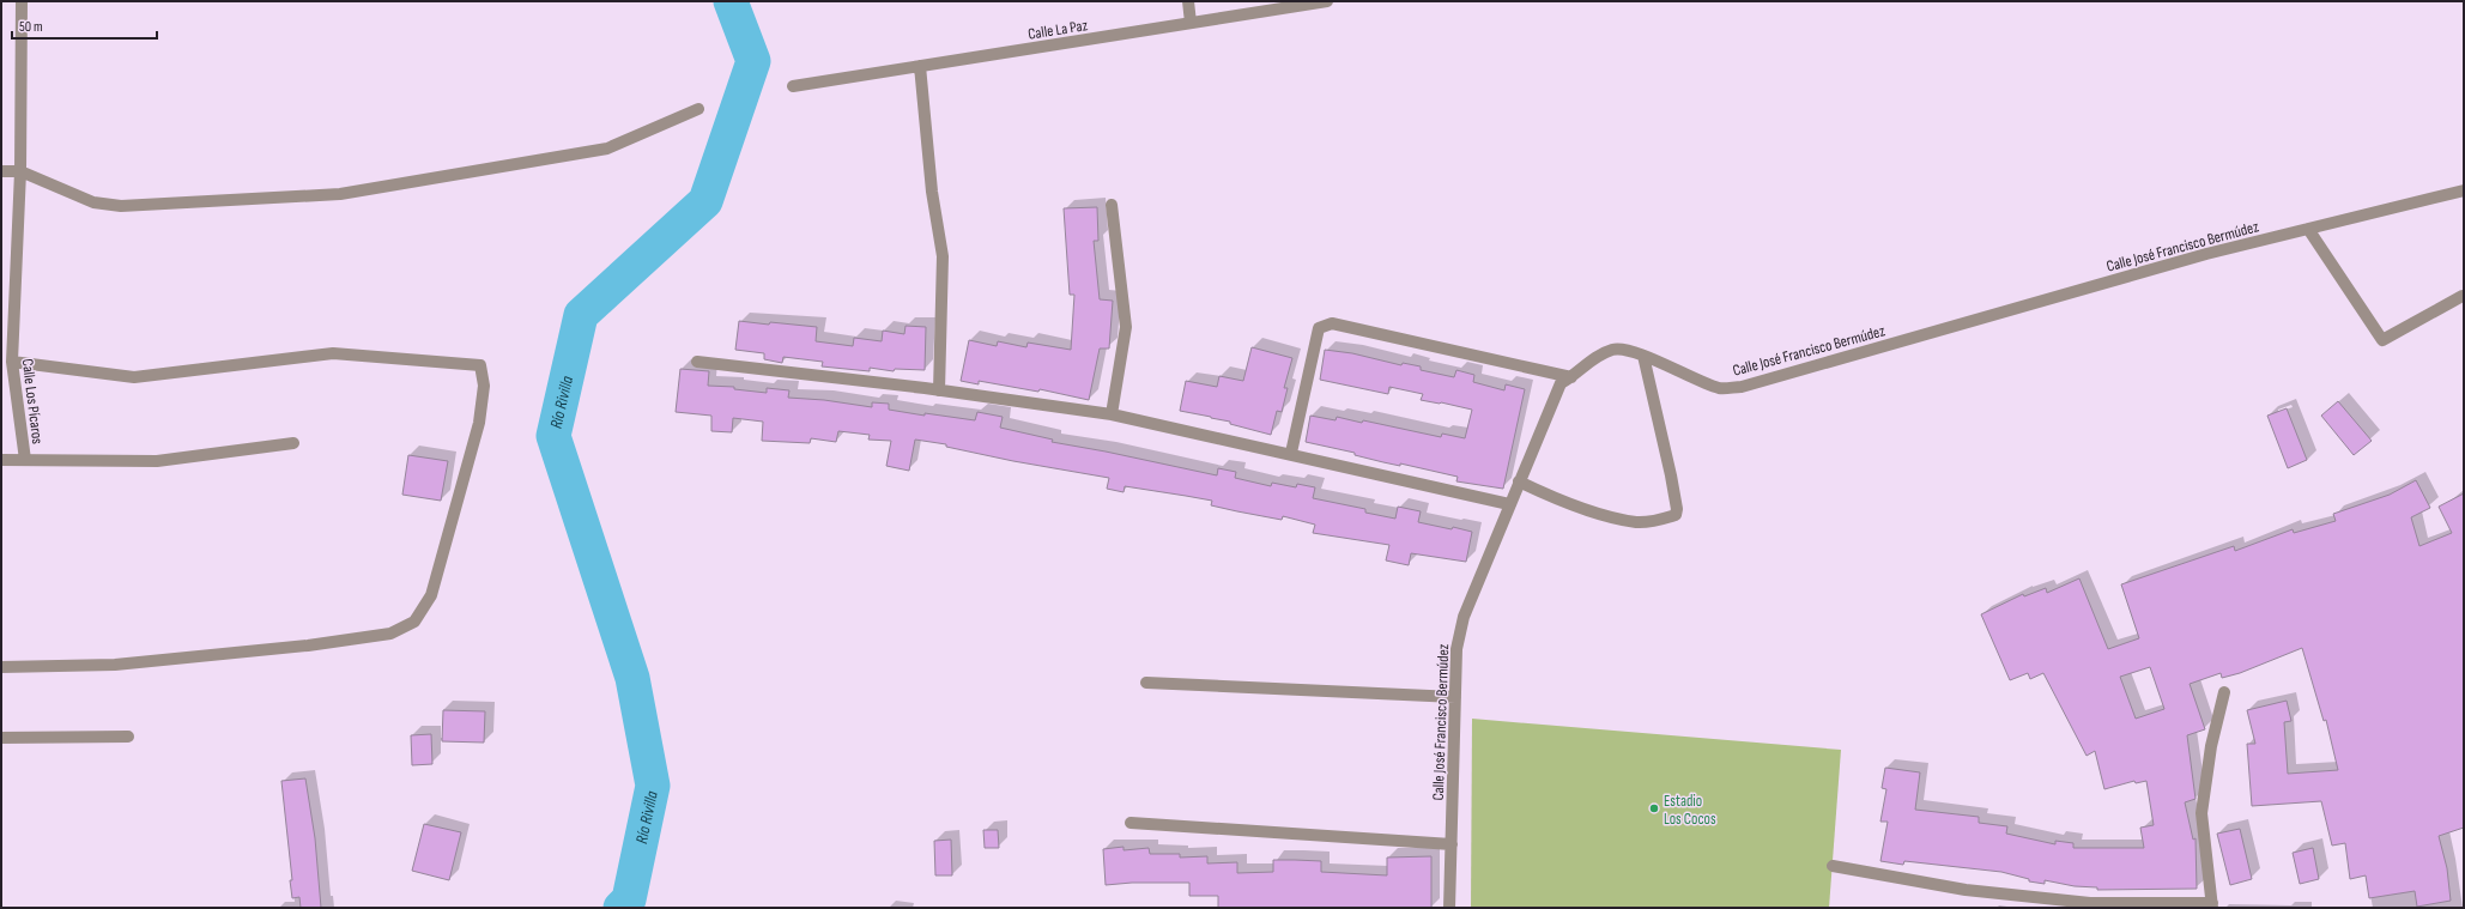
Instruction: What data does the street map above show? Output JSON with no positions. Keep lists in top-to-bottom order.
{
  "streets": {
    "street": ["Calle La Paz", "Calle José Francisco Bermúdez", "Calle Los Pícaros"]
  },
  "water": ["Río Rivilla"],
  "places": ["Estadio Los Cocos"],
  "scale_bar": "50 m"
}
